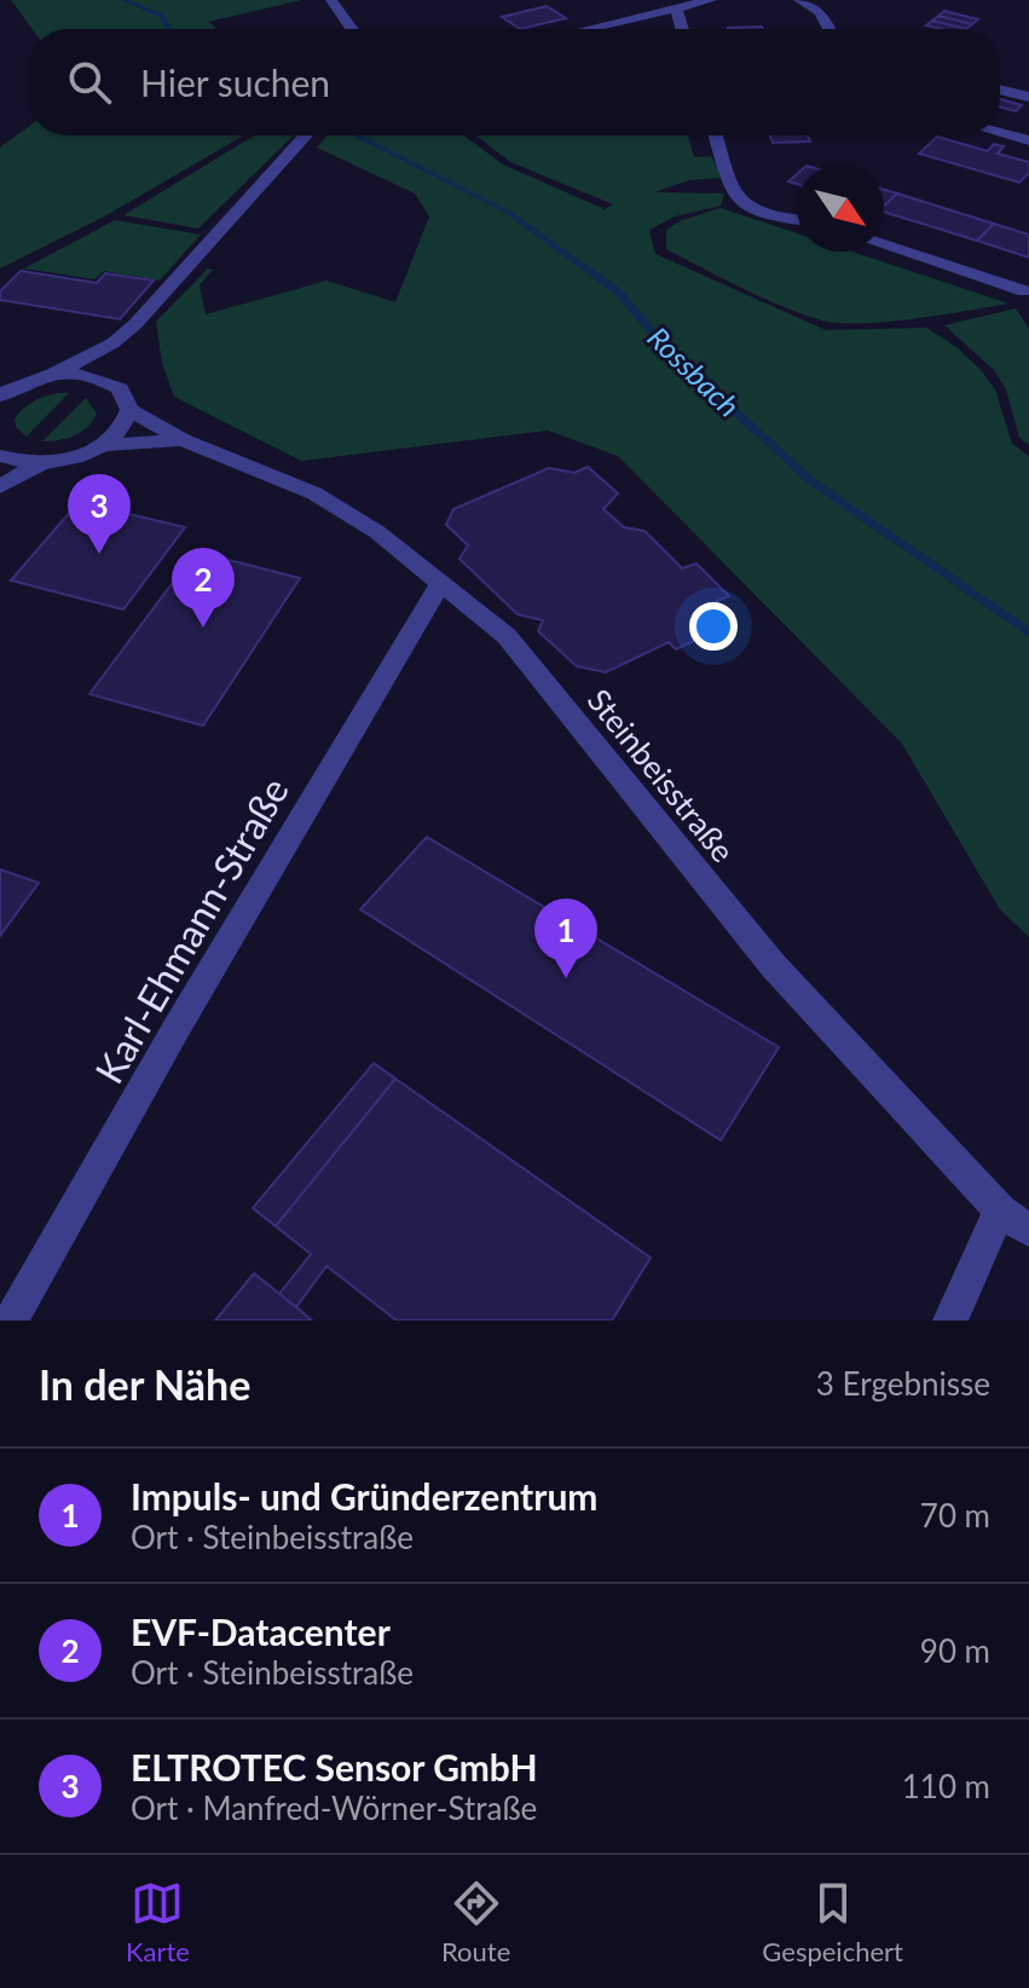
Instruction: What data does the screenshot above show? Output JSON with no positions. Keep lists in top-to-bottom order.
{
  "streets": {
    "street": ["Steinbeisstraße", "Karl-Ehmann-Straße"]
  },
  "crossings": [
    ["Steinbeisstraße", "Karl-Ehmann-Straße"]
  ],
  "water": ["Rossbach"],
  "north": "bottom right",
  "page": {
    "search": "Hier suchen",
    "pins": ["3", "2", "1"],
    "heading": ["In der Nähe", "3 Ergebnisse"],
    "list": [
      {
        "mark": "1",
        "name": "Impuls- und Gründerzentrum",
        "note": "Ort · Steinbeisstraße",
        "value": "70 m"
      },
      {
        "mark": "2",
        "name": "EVF-Datacenter",
        "note": "Ort · Steinbeisstraße",
        "value": "90 m"
      },
      {
        "mark": "3",
        "name": "ELTROTEC Sensor GmbH",
        "note": "Ort · Manfred-Wörner-Straße",
        "value": "110 m"
      }
    ],
    "nav": ["Karte", "Route", "Gespeichert"]
  }
}
